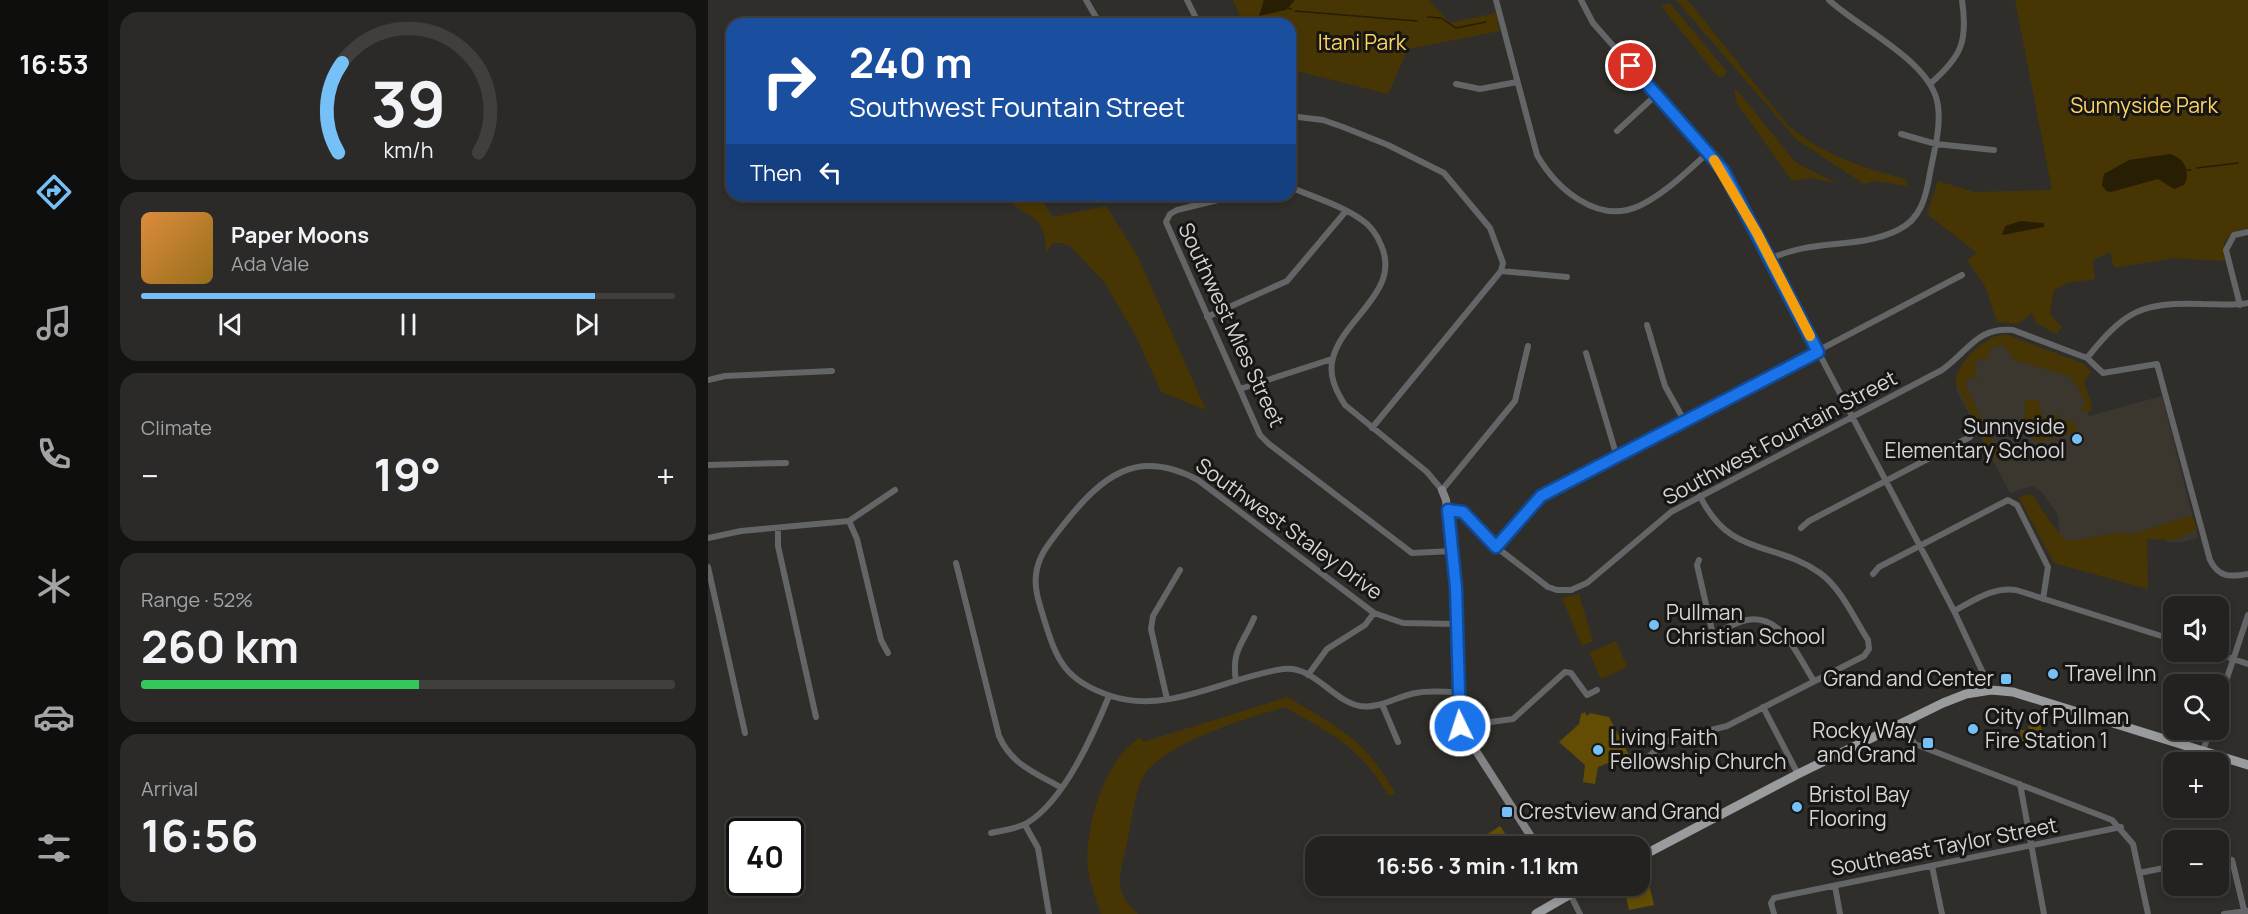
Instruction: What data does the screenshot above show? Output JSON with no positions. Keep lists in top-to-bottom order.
{
  "streets": {
    "street": [
      "Southwest Mies Street",
      "Southwest Fountain Street",
      "Southwest Staley Drive",
      "Southeast Taylor Street"
    ]
  },
  "parks": ["Itani Park", "Sunnyside Park"],
  "places": {
    "other": [
      "Sunnyside Elementary School",
      "Pullman Christian School",
      "Travel Inn",
      "City of Pullman Fire Station 1",
      "Living Faith Fellowship Church",
      "Bristol Bay Flooring"
    ],
    "transit": ["Grand and Center", "Rocky Way and Grand", "Crestview and Grand"]
  },
  "page": {
    "tabs": "16:53",
    "turn": ["240 m", "Southwest Fountain Street"],
    "then": "Then",
    "song": ["Paper Moons", "Ada Vale"],
    "tile": [
      "Climate",
      ["Range · 52%", "260 km"],
      ["Arrival", "16:56"]
    ],
    "heat": ["−", "19°", "+"],
    "map_buttons": ["+", "−"],
    "limit": "40",
    "trip": "16:56 · 3 min · 1.1 km",
    "gauge": ["39", "km/h"]
  }
}
